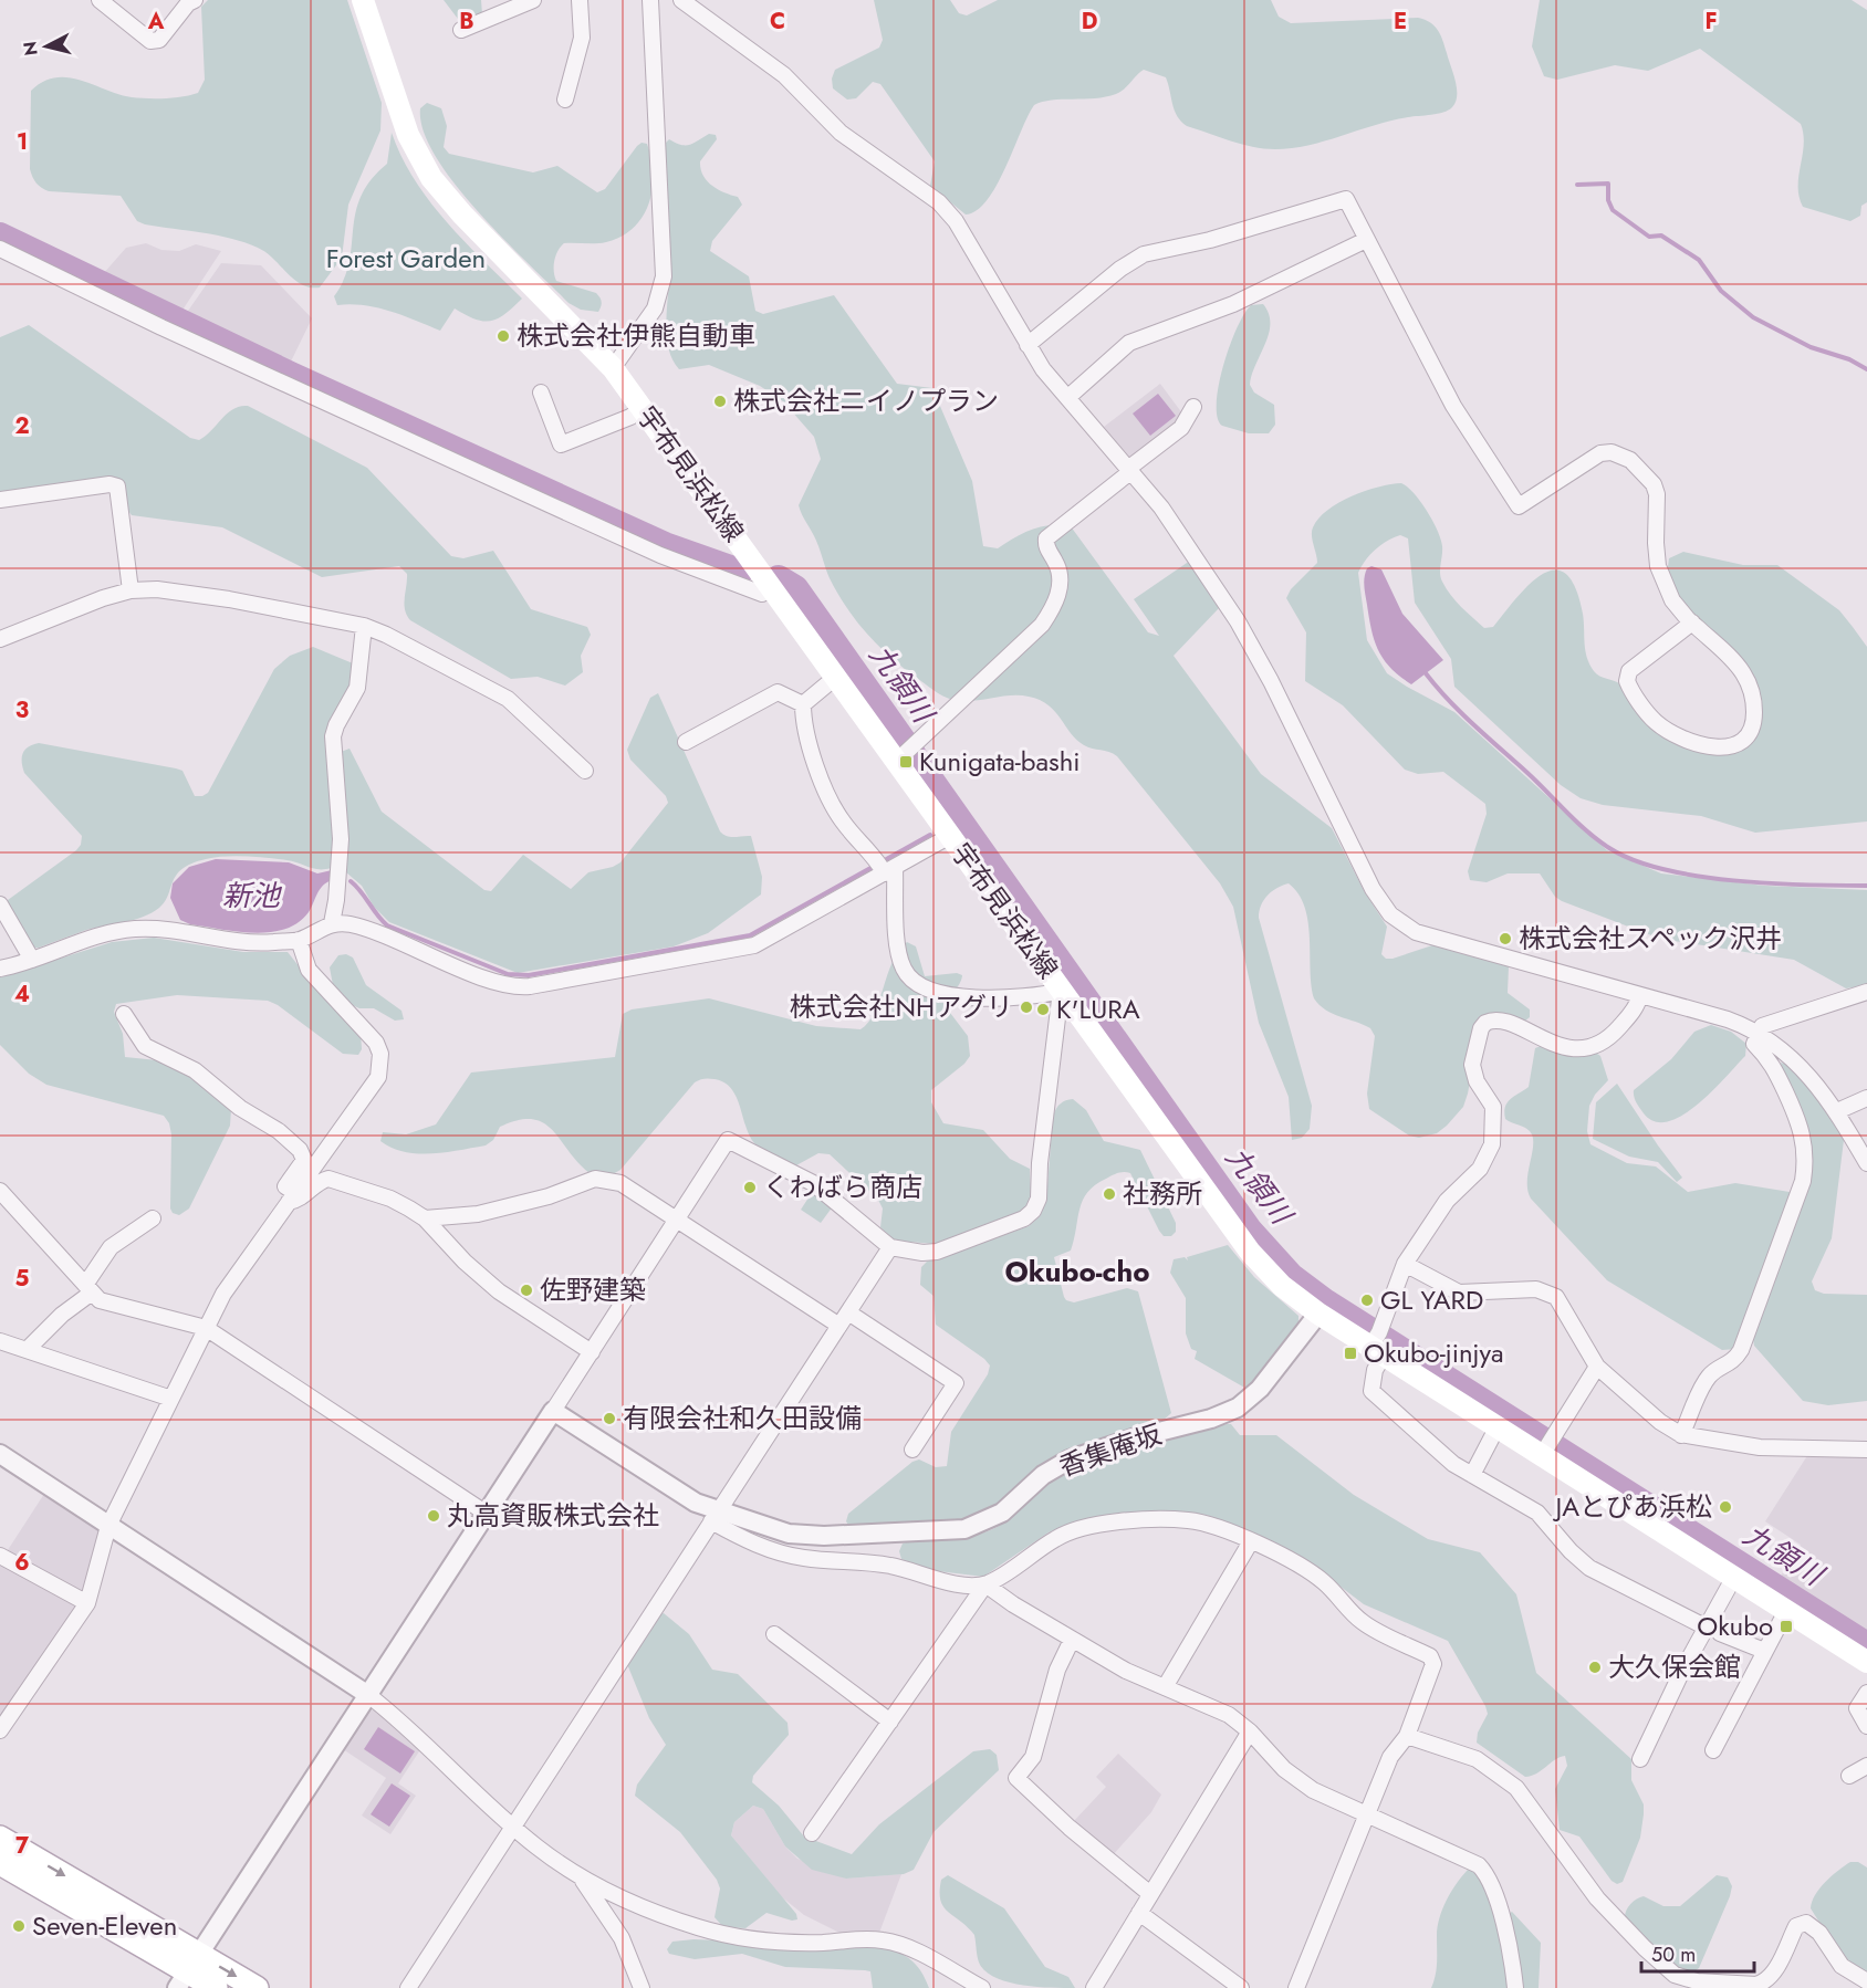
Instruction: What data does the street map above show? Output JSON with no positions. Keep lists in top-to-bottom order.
{
  "streets": {
    "main road": ["宇布見浜松線"],
    "street": ["香集庵坂"]
  },
  "crossings": [
    ["宇布見浜松線", "香集庵坂"]
  ],
  "districts": ["Okubo-cho"],
  "water": ["九領川", "新池"],
  "parks": ["Forest Garden"],
  "places": {
    "other": [
      "株式会社伊熊自動車",
      "株式会社ニイノプラン",
      "株式会社スペック沢井",
      "株式会社NHアグリ",
      "K'LURA",
      "くわばら商店",
      "社務所",
      "佐野建築",
      "GL YARD",
      "有限会社和久田設備",
      "JAとぴあ浜松",
      "丸高資販株式会社",
      "大久保会館",
      "Seven-Eleven"
    ],
    "transit": ["Kunigata-bashi", "Okubo-jinjya", "Okubo"]
  },
  "scale_bar": "50 m",
  "north": "left",
  "grid": {
    "columns": [
      "A",
      "B",
      "C",
      "D",
      "E",
      "F"
    ],
    "rows": [
      "1",
      "2",
      "3",
      "4",
      "5",
      "6",
      "7"
    ]
  }
}
